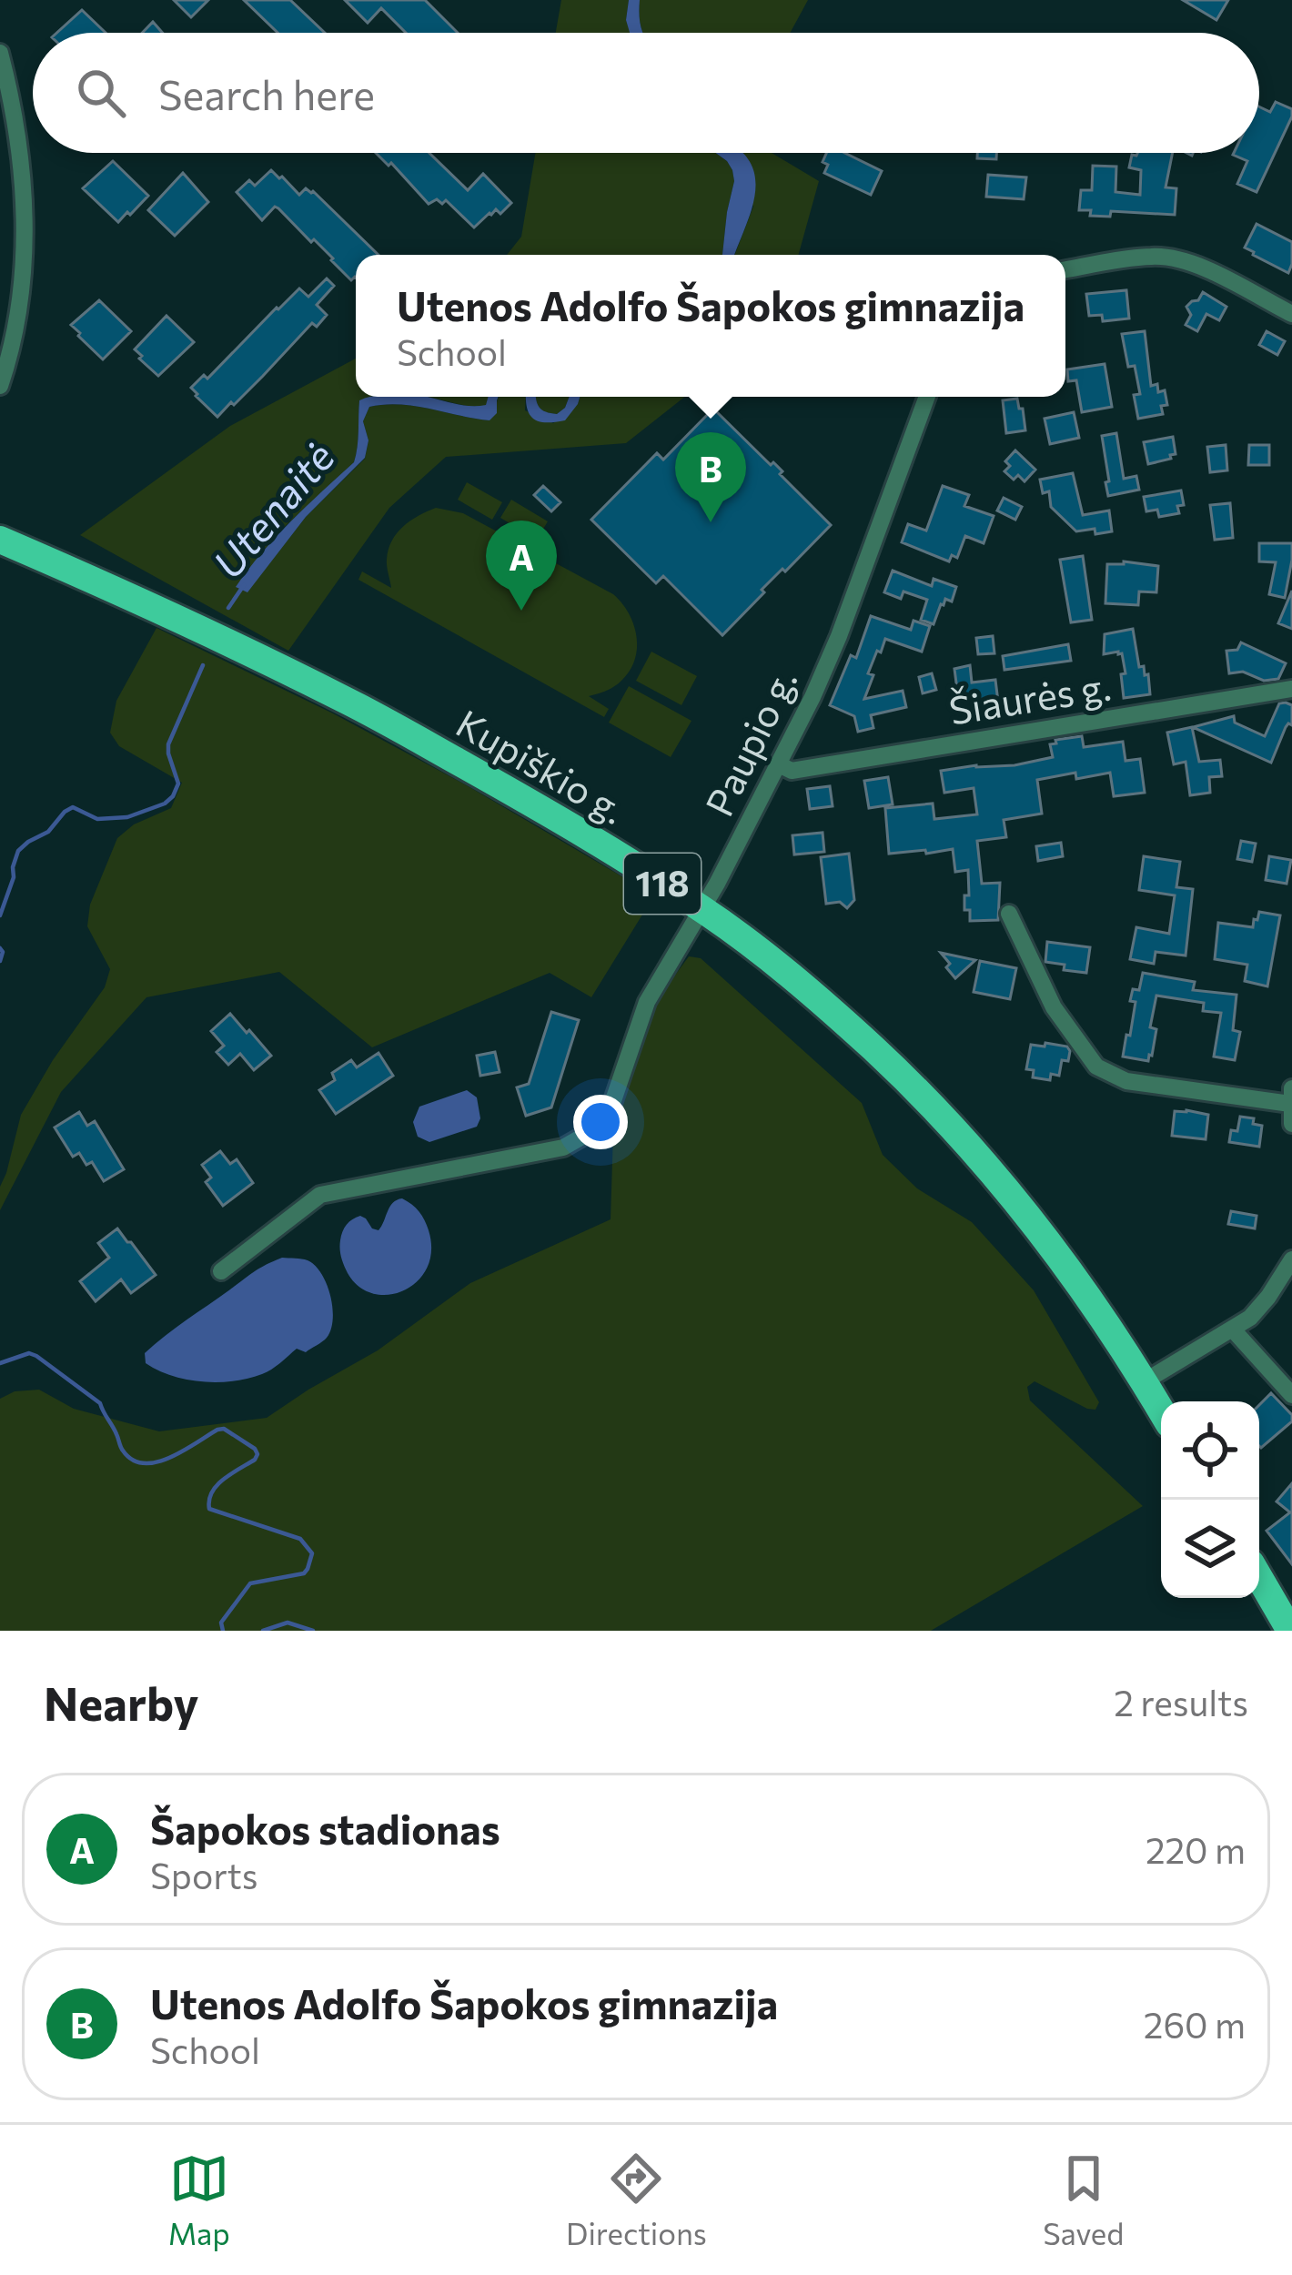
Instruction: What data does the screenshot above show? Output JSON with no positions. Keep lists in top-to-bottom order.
{
  "streets": {
    "main road": ["Kupiškio g.", "118"],
    "street": ["Šiaurės g.", "Paupio g."]
  },
  "crossings": [
    ["Šiaurės g.", "Paupio g."],
    ["Paupio g.", "Kupiškio g."]
  ],
  "water": ["Utenaitė"],
  "page": {
    "search": "Search here",
    "popup": ["Utenos Adolfo Šapokos gimnazija", "School"],
    "pins": ["B", "A"],
    "heading": ["Nearby", "2 results"],
    "list": [
      {
        "mark": "A",
        "name": "Šapokos stadionas",
        "note": "Sports",
        "value": "220 m"
      },
      {
        "mark": "B",
        "name": "Utenos Adolfo Šapokos gimnazija",
        "note": "School",
        "value": "260 m"
      }
    ],
    "nav": ["Map", "Directions", "Saved"]
  }
}
